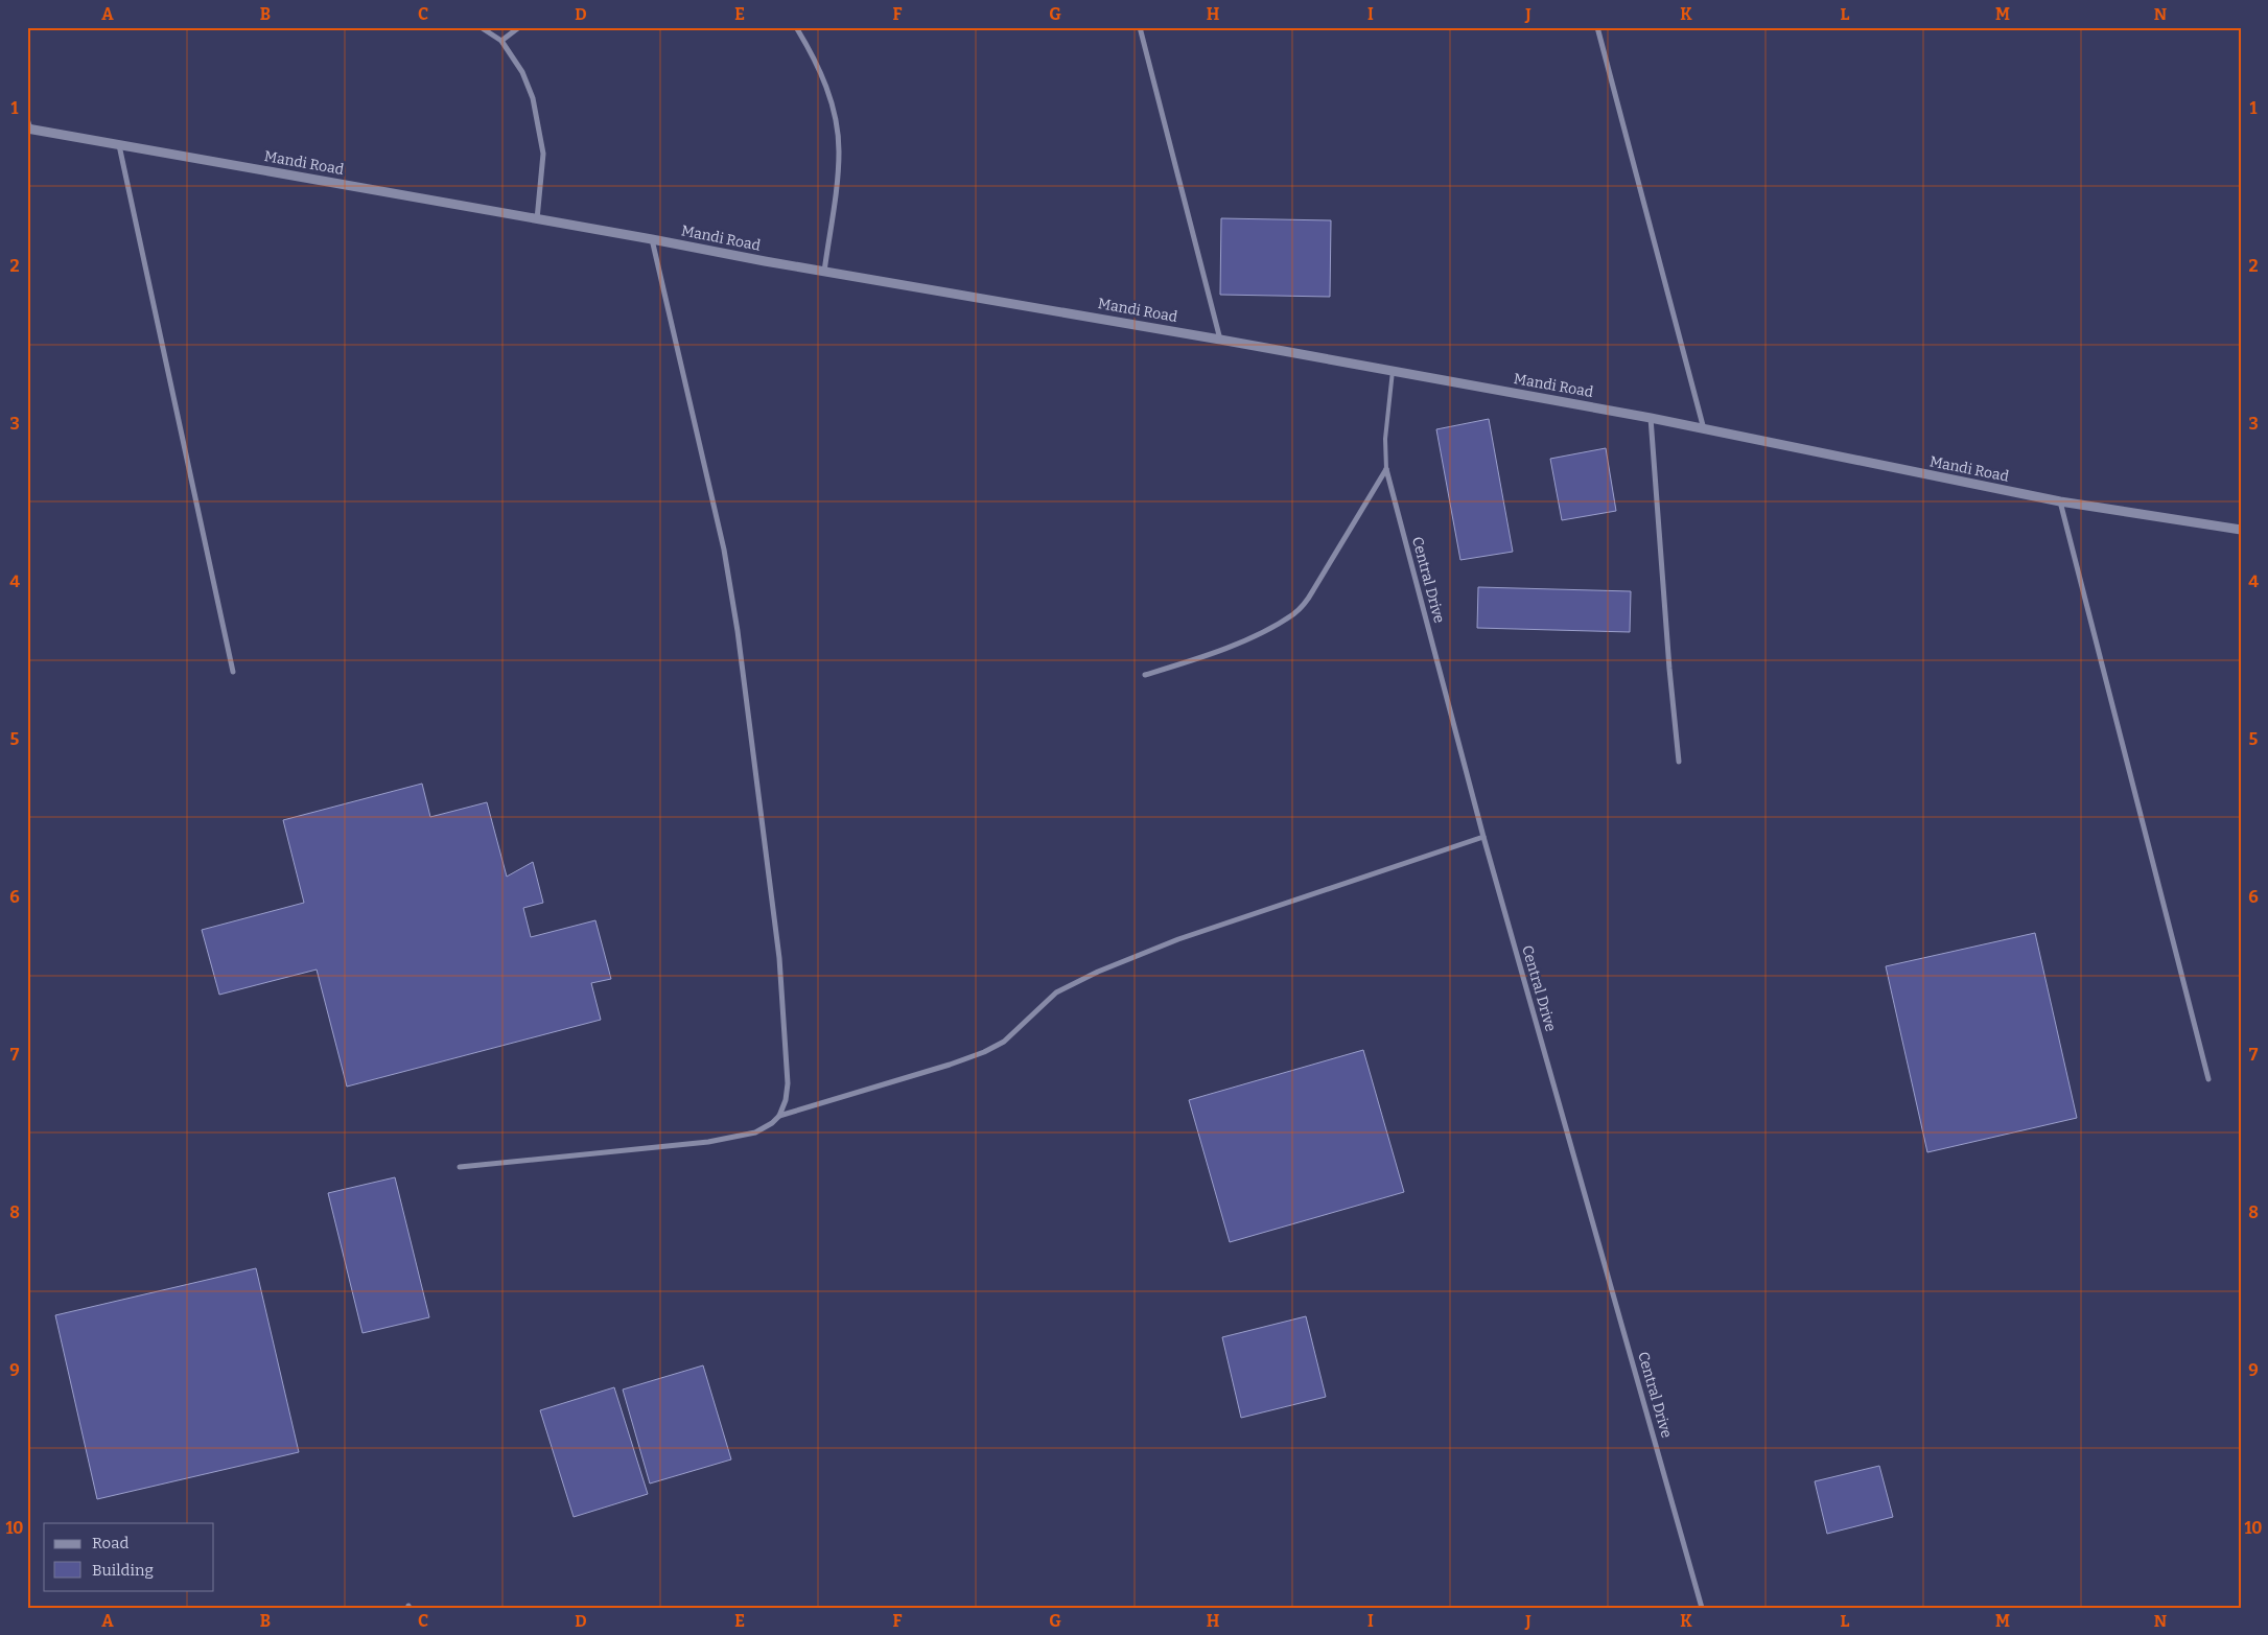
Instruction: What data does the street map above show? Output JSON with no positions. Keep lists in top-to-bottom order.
{
  "streets": {
    "street": ["Mandi Road", "Central Drive"]
  },
  "crossings": [
    ["Mandi Road", "Central Drive"]
  ],
  "legend": ["Road", "Building"],
  "grid": {
    "columns": [
      "A",
      "B",
      "C",
      "D",
      "E",
      "F",
      "G",
      "H",
      "I",
      "J",
      "K",
      "L",
      "M",
      "N"
    ],
    "rows": [
      "1",
      "2",
      "3",
      "4",
      "5",
      "6",
      "7",
      "8",
      "9",
      "10"
    ]
  }
}
